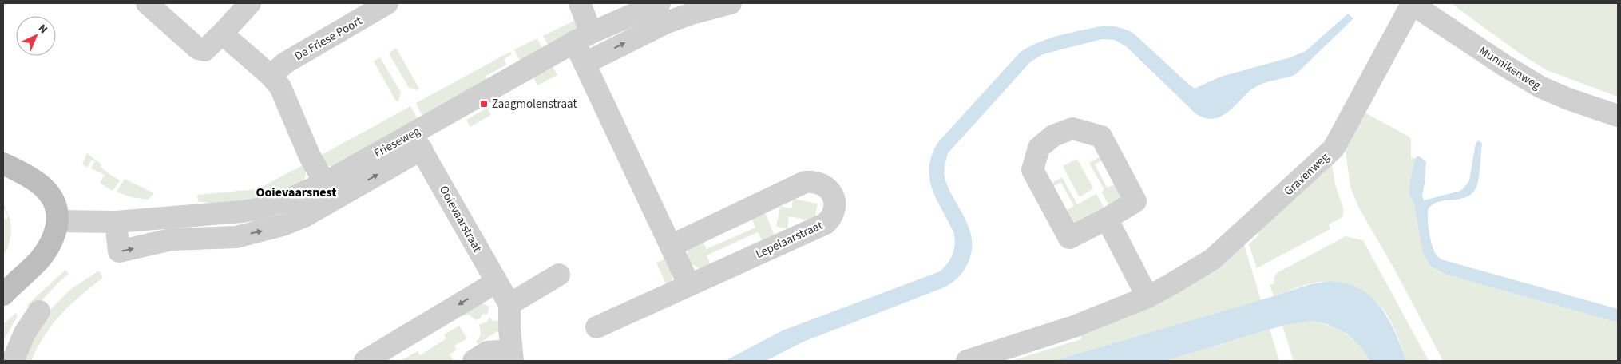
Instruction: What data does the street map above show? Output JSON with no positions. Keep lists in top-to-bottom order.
{
  "streets": {
    "street": [
      "De Friese Poort",
      "Munnikenweg",
      "Frieseweg",
      "Gravenweg",
      "Ooievaarstraat",
      "Lepelaarstraat"
    ]
  },
  "crossings": [
    ["Munnikenweg", "Gravenweg"],
    ["Frieseweg", "Ooievaarstraat"]
  ],
  "districts": ["Ooievaarsnest"],
  "places": {
    "transit": ["Zaagmolenstraat"]
  },
  "north": "top right"
}
